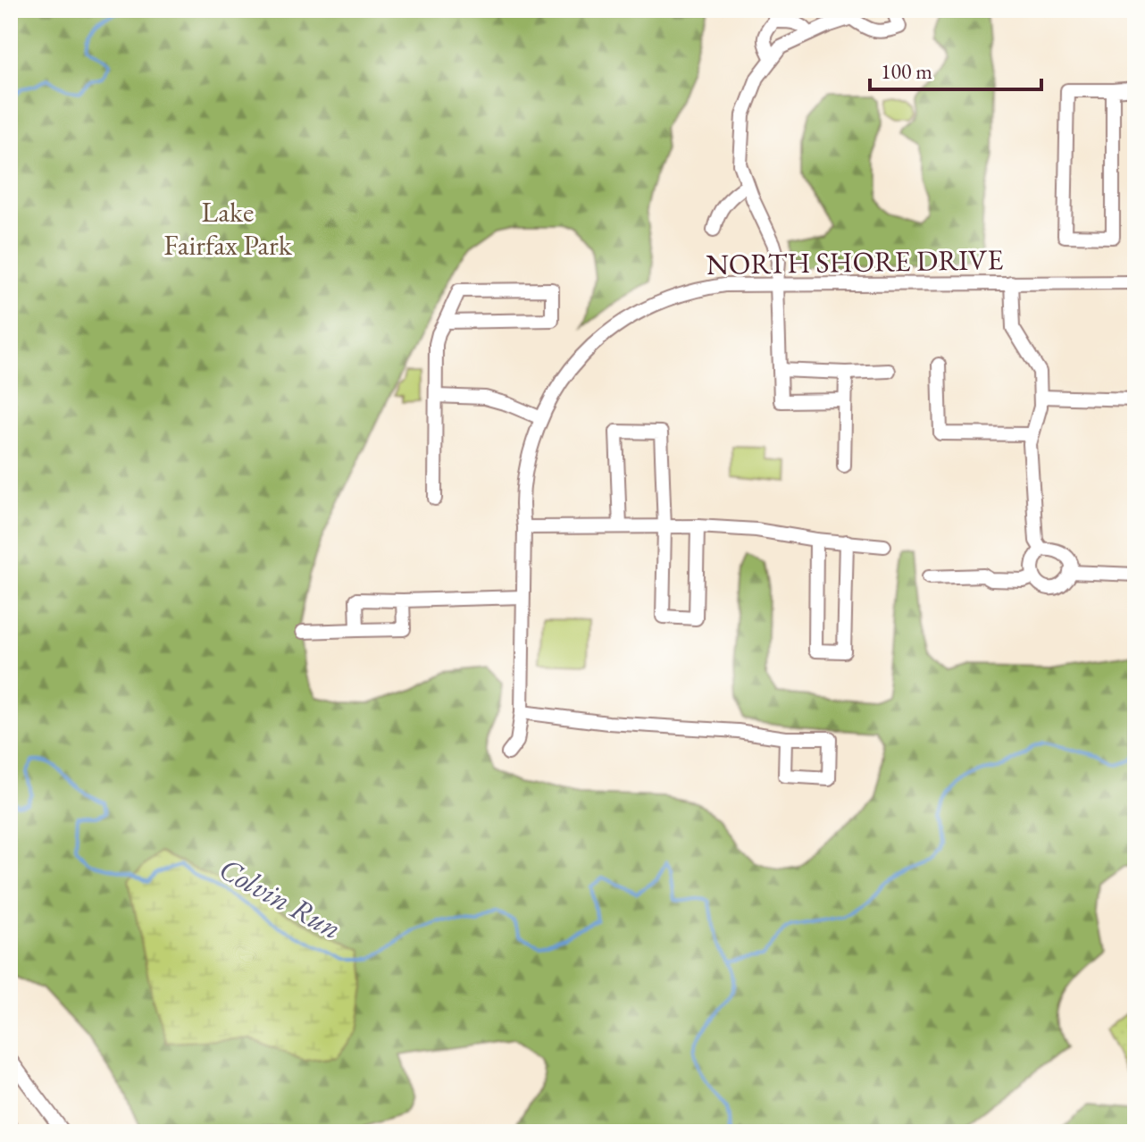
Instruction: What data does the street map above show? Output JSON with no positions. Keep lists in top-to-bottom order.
{
  "streets": {
    "street": ["NORTH SHORE DRIVE"]
  },
  "water": ["Colvin Run"],
  "parks": ["Lake Fairfax Park"],
  "scale_bar": "100 m"
}
